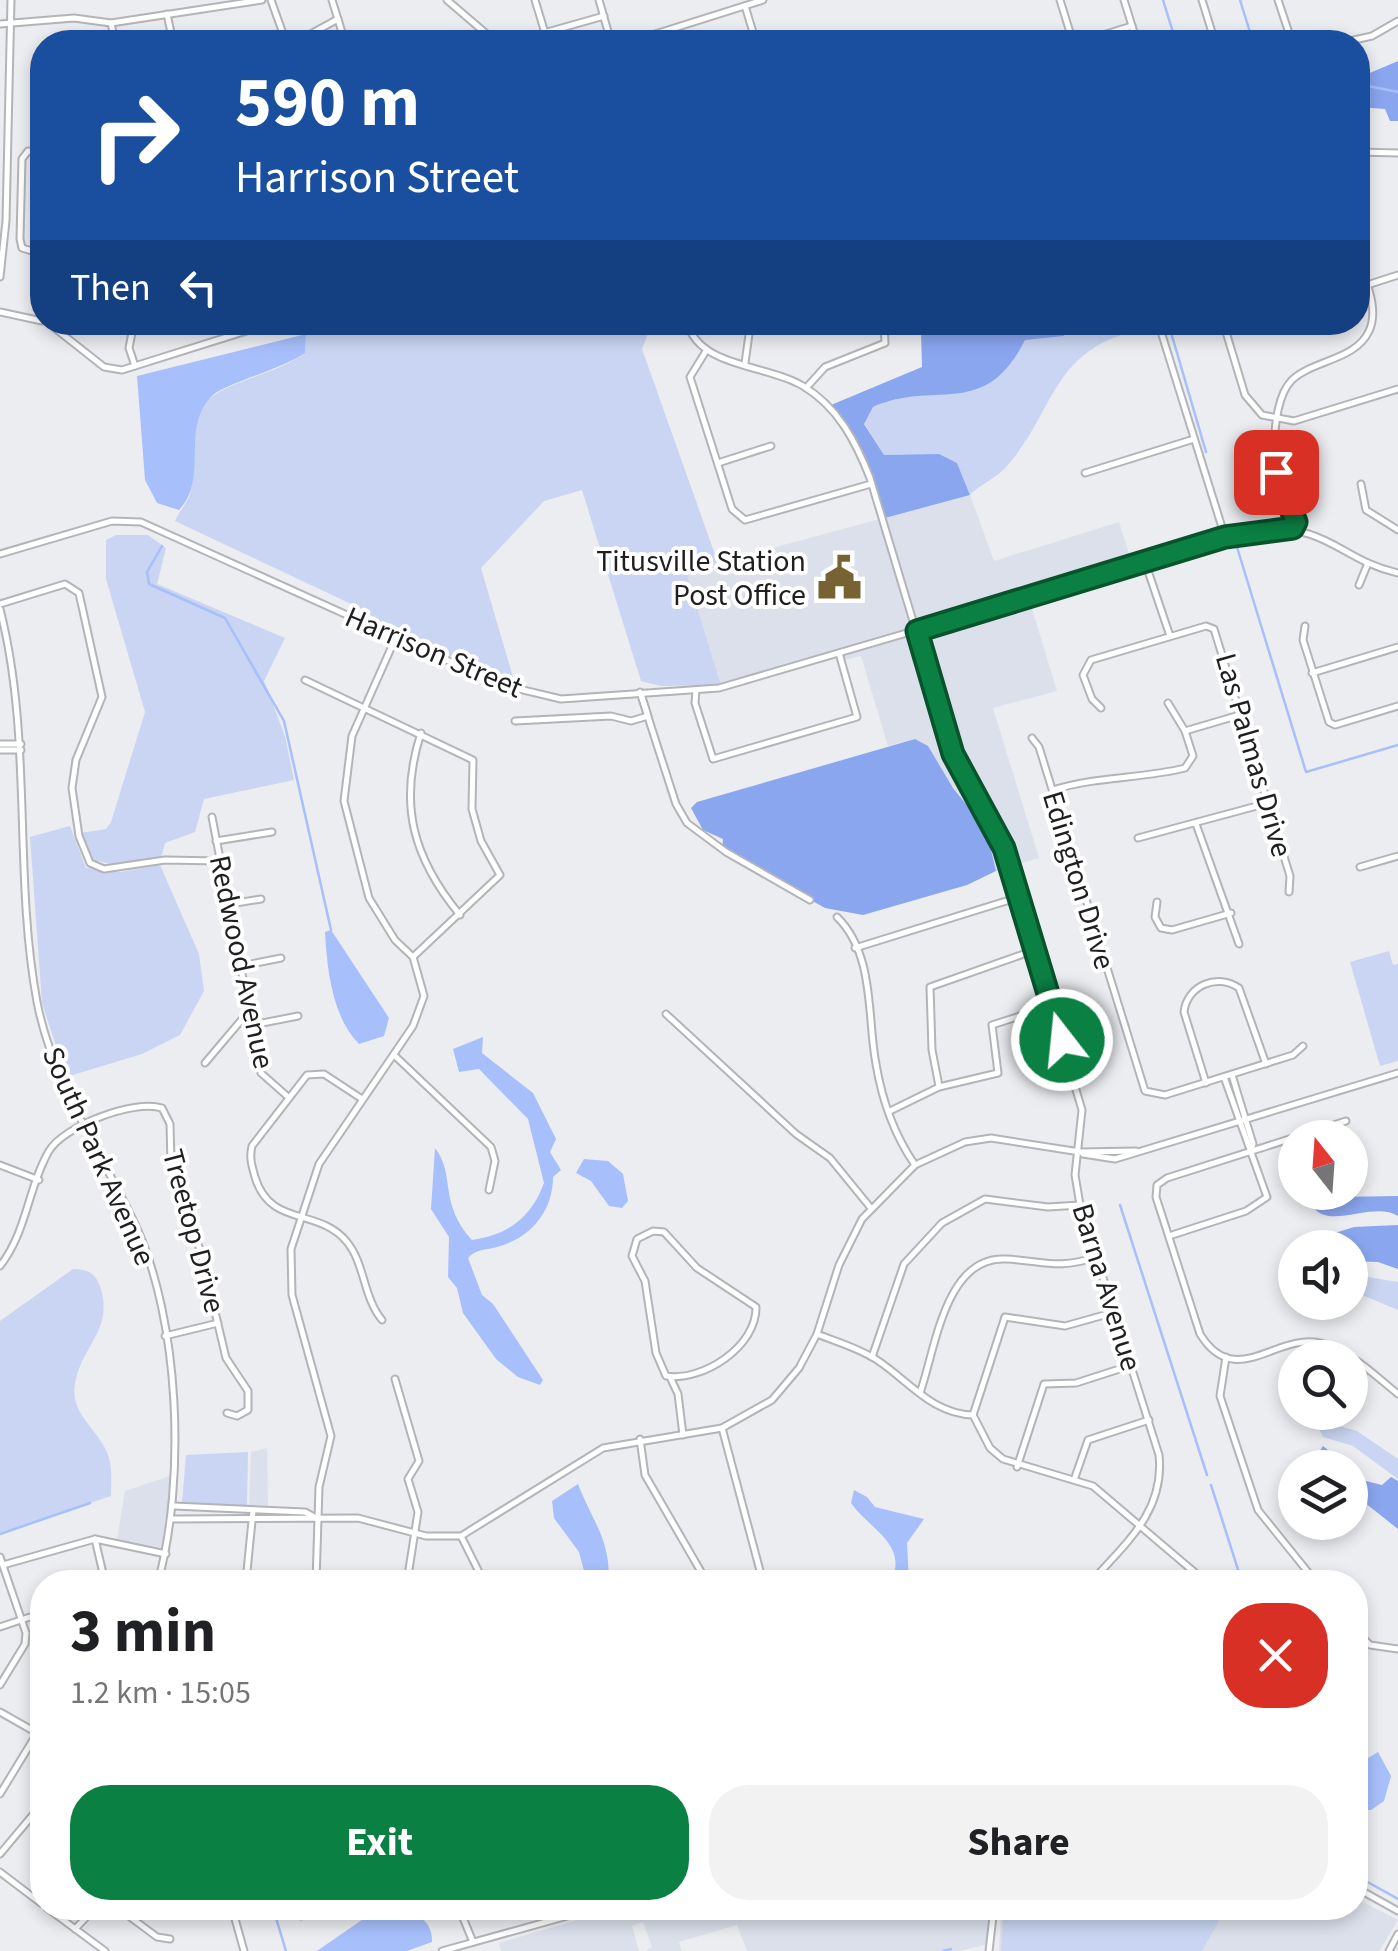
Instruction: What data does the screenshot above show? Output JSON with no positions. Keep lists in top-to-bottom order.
{
  "streets": {
    "street": [
      "Harrison Street",
      "Las Palmas Drive",
      "Edington Drive",
      "Redwood Avenue",
      "South Park Avenue",
      "Treetop Drive",
      "Barna Avenue"
    ]
  },
  "crossings": [
    ["Harrison Street", "Barna Avenue"],
    ["South Park Avenue", "Treetop Drive"]
  ],
  "places": {
    "public building": ["Titusville Station Post Office"]
  },
  "north": "top",
  "page": {
    "turn": ["590 m", "Harrison Street"],
    "then": "Then",
    "heading": ["3 min", "1.2 km · 15:05"],
    "buttons": ["Exit", "Share"]
  }
}
